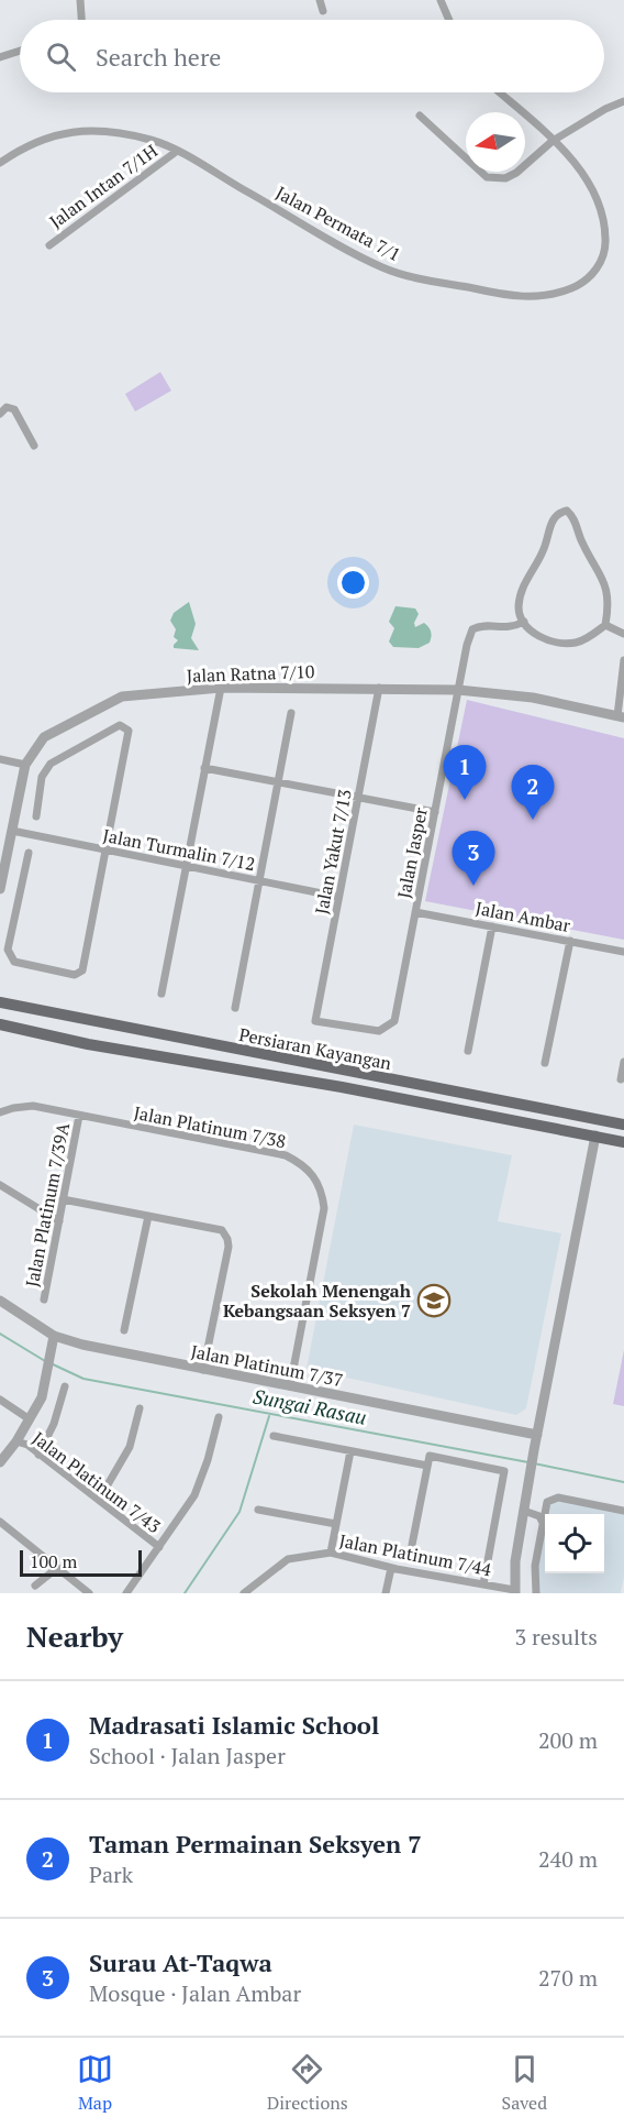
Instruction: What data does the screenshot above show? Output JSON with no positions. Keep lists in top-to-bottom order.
{
  "streets": {
    "main road": ["Persiaran Kayangan"],
    "street": [
      "Jalan Intan 7/1H",
      "Jalan Permata 7/1",
      "Jalan Ratna 7/10",
      "Jalan Turmalin 7/12",
      "Jalan Yakut 7/13",
      "Jalan Jasper",
      "Jalan Ambar",
      "Jalan Platinum 7/38",
      "Jalan Platinum 7/39A",
      "Jalan Platinum 7/37",
      "Jalan Platinum 7/43",
      "Jalan Platinum 7/44"
    ]
  },
  "crossings": [
    ["Jalan Intan 7/1H", "Jalan Permata 7/1"],
    ["Jalan Ratna 7/10", "Jalan Turmalin 7/12"],
    ["Jalan Ratna 7/10", "Jalan Yakut 7/13"],
    ["Jalan Ratna 7/10", "Jalan Jasper"],
    ["Jalan Turmalin 7/12", "Jalan Yakut 7/13"],
    ["Jalan Yakut 7/13", "Jalan Jasper"],
    ["Jalan Jasper", "Jalan Ambar"],
    ["Jalan Platinum 7/38", "Jalan Platinum 7/39A"],
    ["Jalan Platinum 7/38", "Jalan Platinum 7/37"]
  ],
  "water": ["Sungai Rasau"],
  "places": {
    "school or university": ["Sekolah Menengah Kebangsaan Seksyen 7"]
  },
  "scale_bar": "100 m",
  "north": "left",
  "page": {
    "search": "Search here",
    "pins": ["1", "2", "3"],
    "scale": "100 m",
    "heading": ["Nearby", "3 results"],
    "list": [
      {
        "mark": "1",
        "name": "Madrasati Islamic School",
        "note": "School · Jalan Jasper",
        "value": "200 m"
      },
      {
        "mark": "2",
        "name": "Taman Permainan Seksyen 7",
        "note": "Park",
        "value": "240 m"
      },
      {
        "mark": "3",
        "name": "Surau At-Taqwa",
        "note": "Mosque · Jalan Ambar",
        "value": "270 m"
      }
    ],
    "nav": ["Map", "Directions", "Saved"]
  }
}
